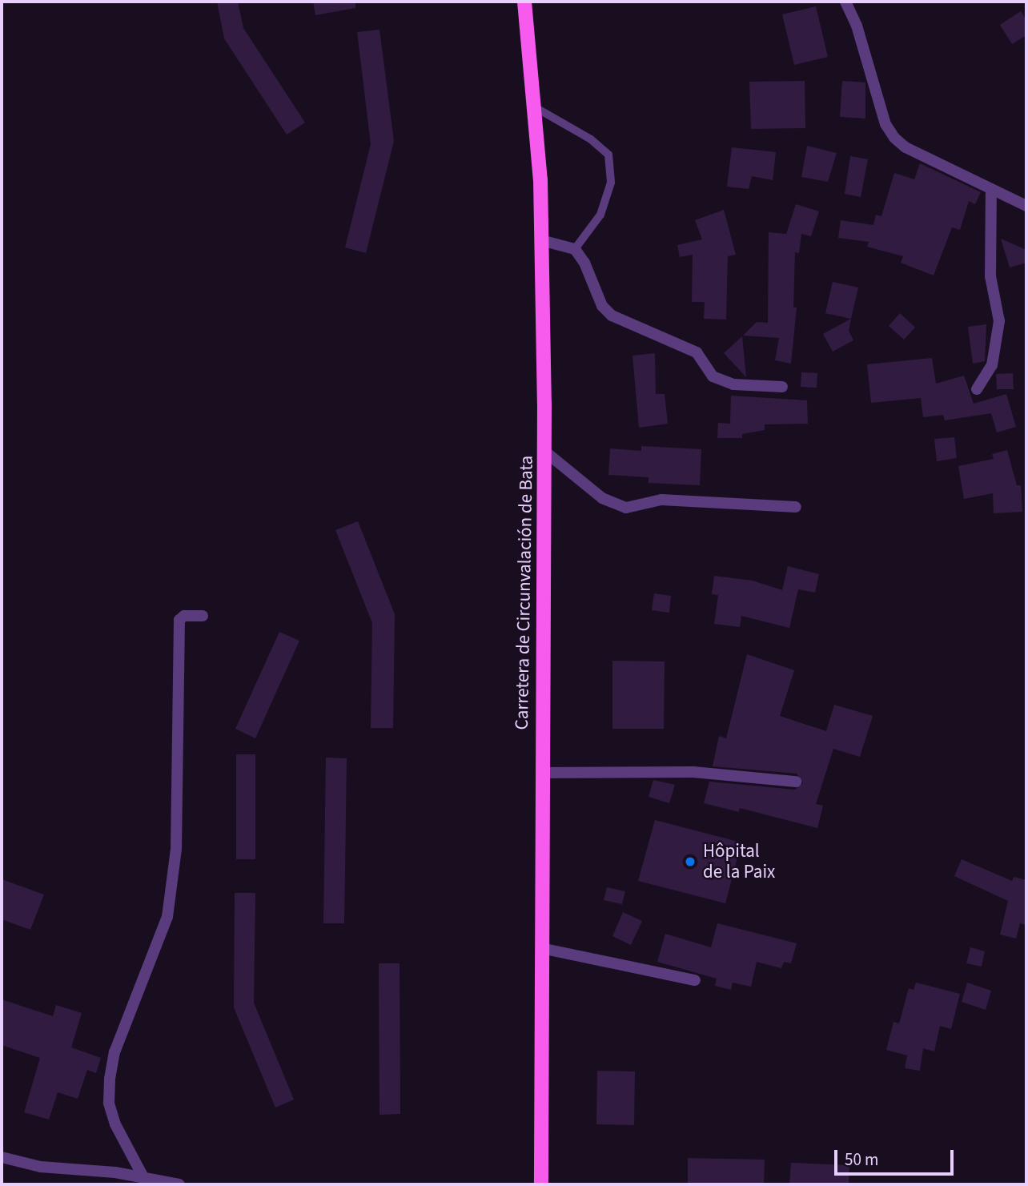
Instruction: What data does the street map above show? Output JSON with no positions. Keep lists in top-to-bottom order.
{
  "streets": {
    "main road": ["Carretera de Circunvalación de Bata"]
  },
  "places": ["Hôpital de la Paix"],
  "scale_bar": "50 m"
}
